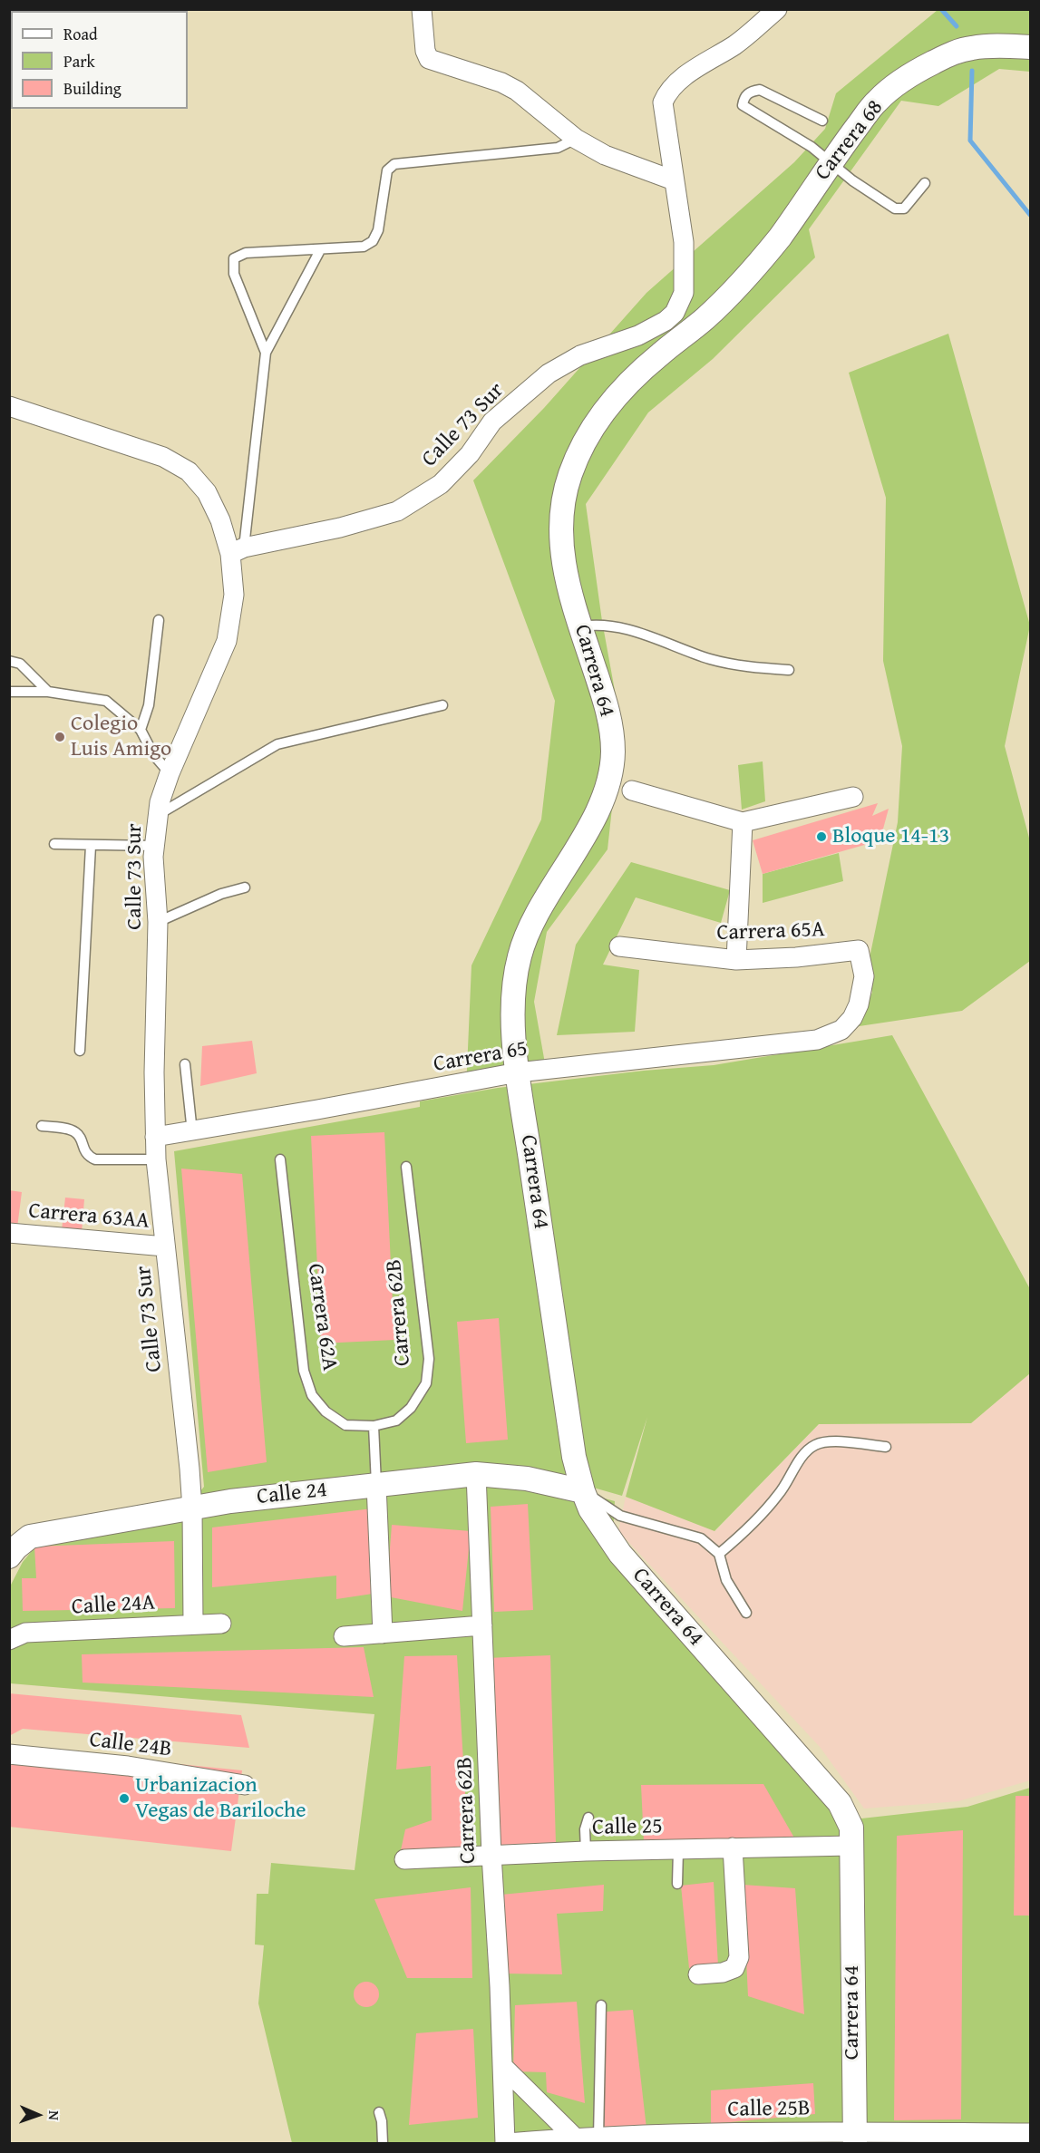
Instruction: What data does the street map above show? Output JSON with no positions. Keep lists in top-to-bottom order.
{
  "streets": {
    "street": [
      "Carrera 68",
      "Calle 73 Sur",
      "Carrera 64",
      "Carrera 65A",
      "Carrera 65",
      "Carrera 63AA",
      "Carrera 62B",
      "Calle 24",
      "Calle 24A",
      "Calle 24B",
      "Calle 25",
      "Calle 25B"
    ],
    "lane": ["Carrera 62A"]
  },
  "crossings": [
    ["Carrera 68", "Carrera 64"],
    ["Calle 73 Sur", "Carrera 65"],
    ["Calle 73 Sur", "Carrera 63AA"],
    ["Calle 73 Sur", "Calle 24"],
    ["Calle 73 Sur", "Calle 24A"],
    ["Carrera 64", "Carrera 65"],
    ["Carrera 64", "Calle 24"],
    ["Carrera 64", "Calle 25"],
    ["Carrera 64", "Calle 25B"],
    ["Carrera 65A", "Carrera 65"],
    ["Carrera 62B", "Carrera 62A"],
    ["Carrera 62B", "Calle 24"],
    ["Carrera 62B", "Calle 25"],
    ["Carrera 62B", "Calle 25B"]
  ],
  "places": ["Colegio Luis Amigo", "Bloque 14-13", "Urbanizacion Vegas de Bariloche"],
  "legend": ["Road", "Park", "Building"],
  "north": "right"
}
